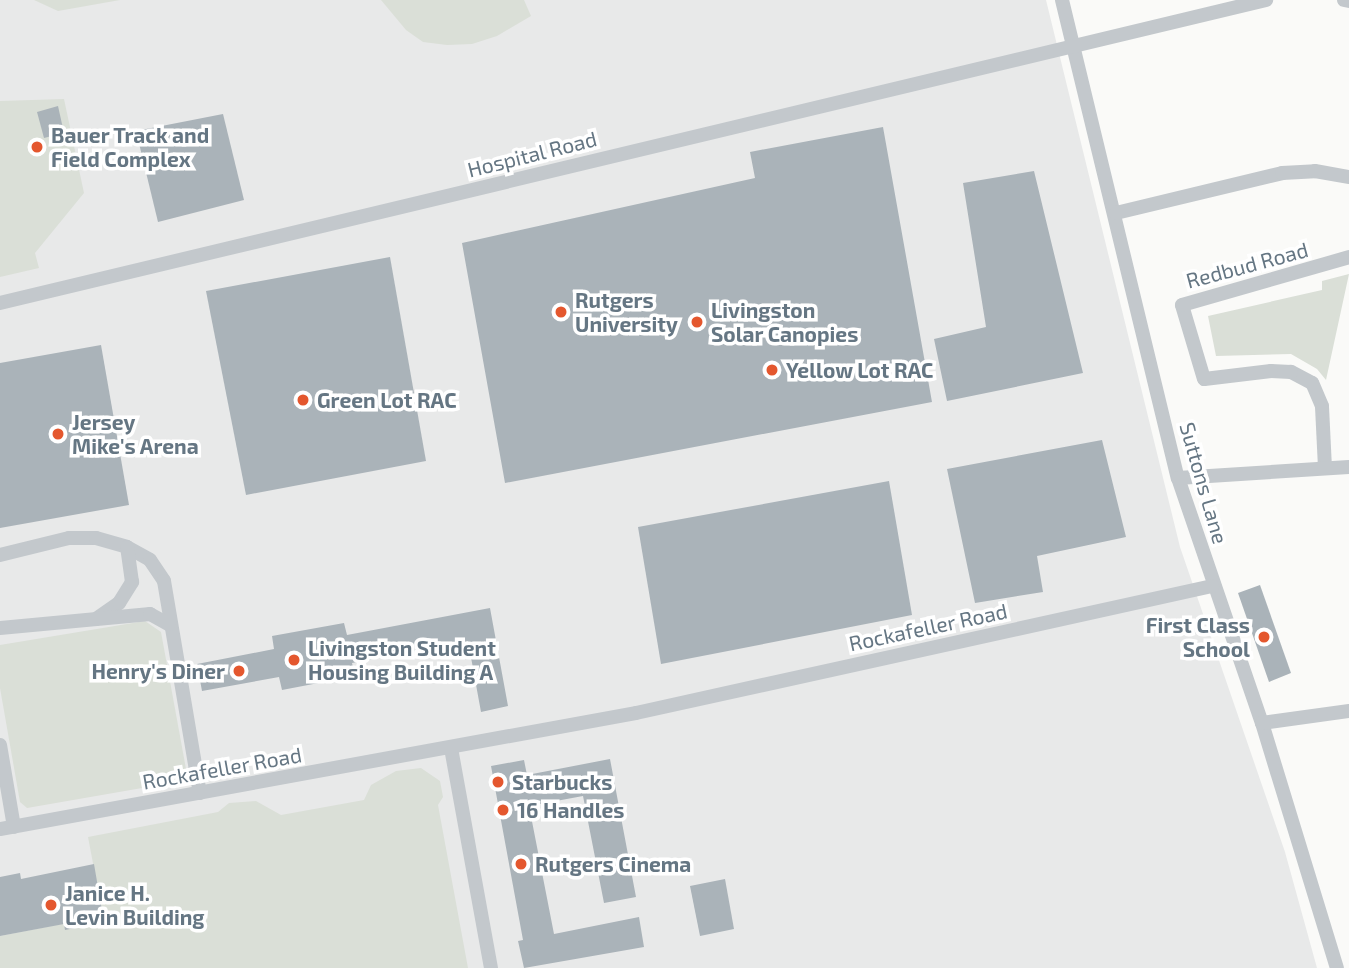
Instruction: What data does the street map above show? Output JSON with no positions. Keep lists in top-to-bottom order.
{
  "streets": {
    "street": [
      "Hospital Road",
      "Redbud Road",
      "Suttons Lane",
      "Rockafeller Road"
    ]
  },
  "crossings": [
    ["Hospital Road", "Suttons Lane"],
    ["Suttons Lane", "Rockafeller Road"]
  ],
  "places": [
    "Bauer Track and Field Complex",
    "Rutgers University",
    "Livingston Solar Canopies",
    "Yellow Lot RAC",
    "Green Lot RAC",
    "Jersey Mike's Arena",
    "First Class School",
    "Livingston Student Housing Building A",
    "Henry's Diner",
    "Starbucks",
    "16 Handles",
    "Rutgers Cinema",
    "Janice H. Levin Building"
  ]
}
